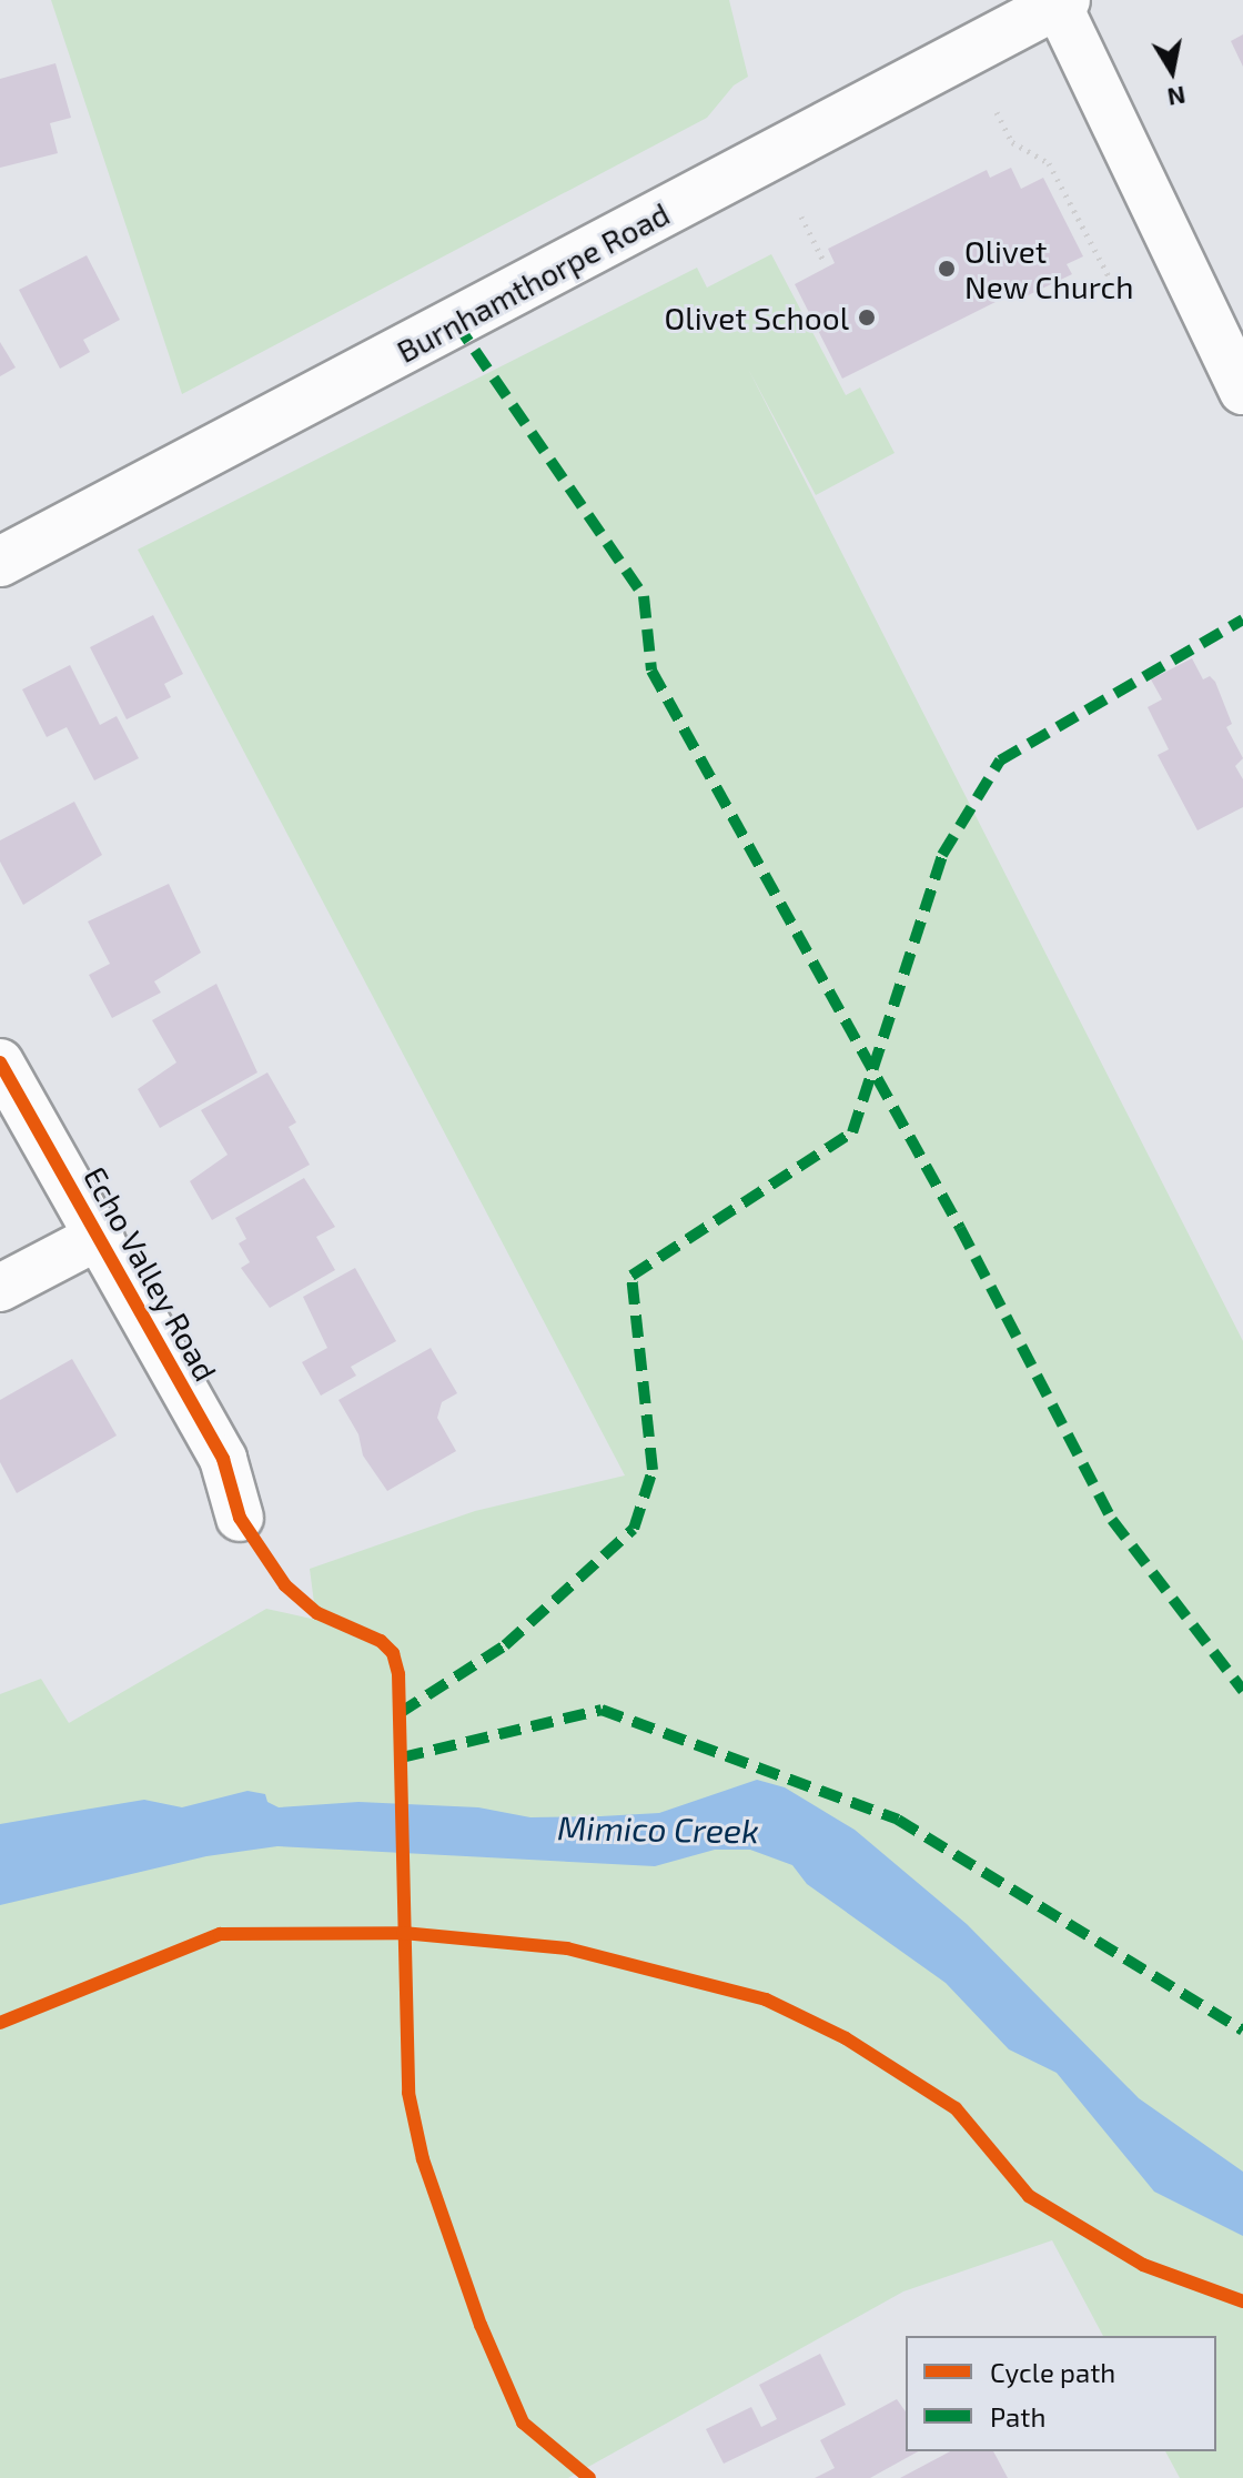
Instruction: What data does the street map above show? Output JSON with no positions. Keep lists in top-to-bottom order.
{
  "streets": {
    "main road": ["Burnhamthorpe Road"],
    "street": ["Echo Valley Road"]
  },
  "water": ["Mimico Creek"],
  "places": ["Olivet New Church", "Olivet School"],
  "legend": ["Cycle path", "Path"],
  "north": "bottom"
}
